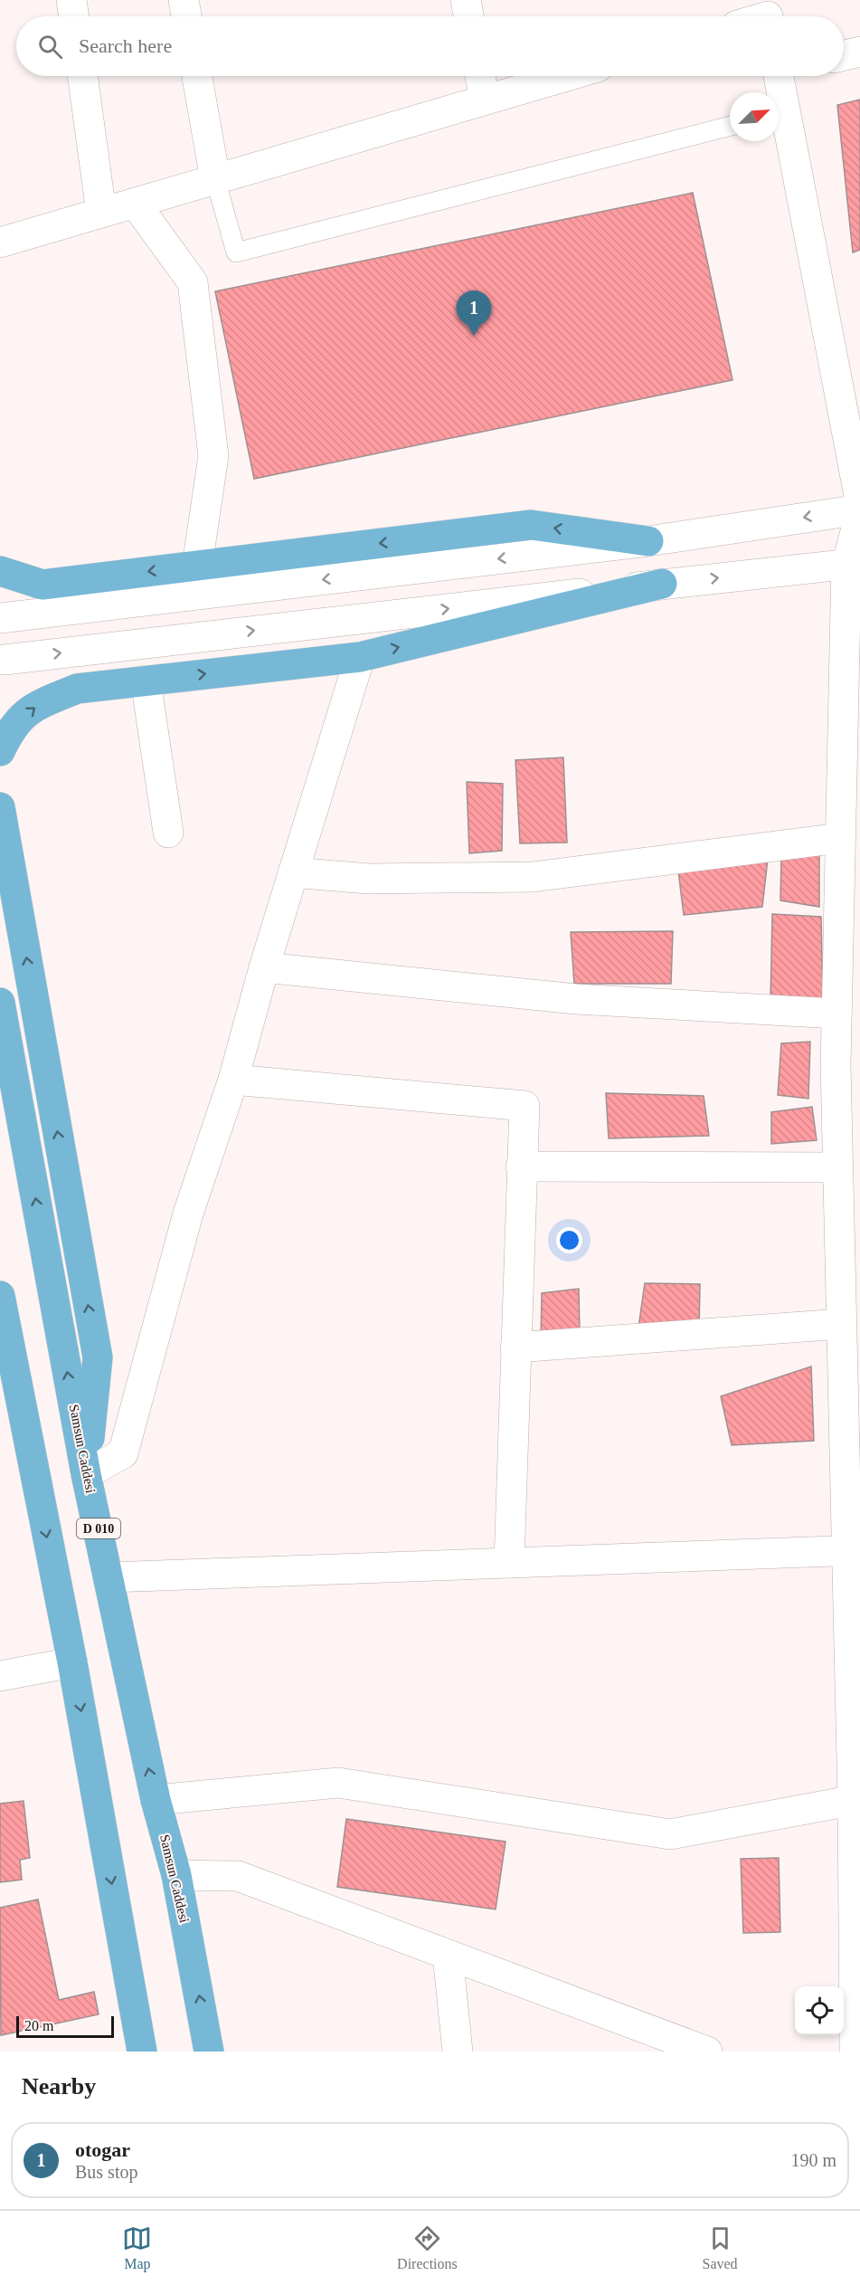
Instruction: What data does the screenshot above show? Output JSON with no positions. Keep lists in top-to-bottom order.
{
  "streets": {
    "highway": ["Samsun Caddesi", "D 010"]
  },
  "scale_bar": "20 m",
  "north": "top right",
  "page": {
    "search": "Search here",
    "pins": "1",
    "scale": "20 m",
    "heading": "Nearby",
    "list": [
      {
        "mark": "1",
        "name": "otogar",
        "note": "Bus stop",
        "value": "190 m"
      }
    ],
    "nav": ["Map", "Directions", "Saved"]
  }
}
